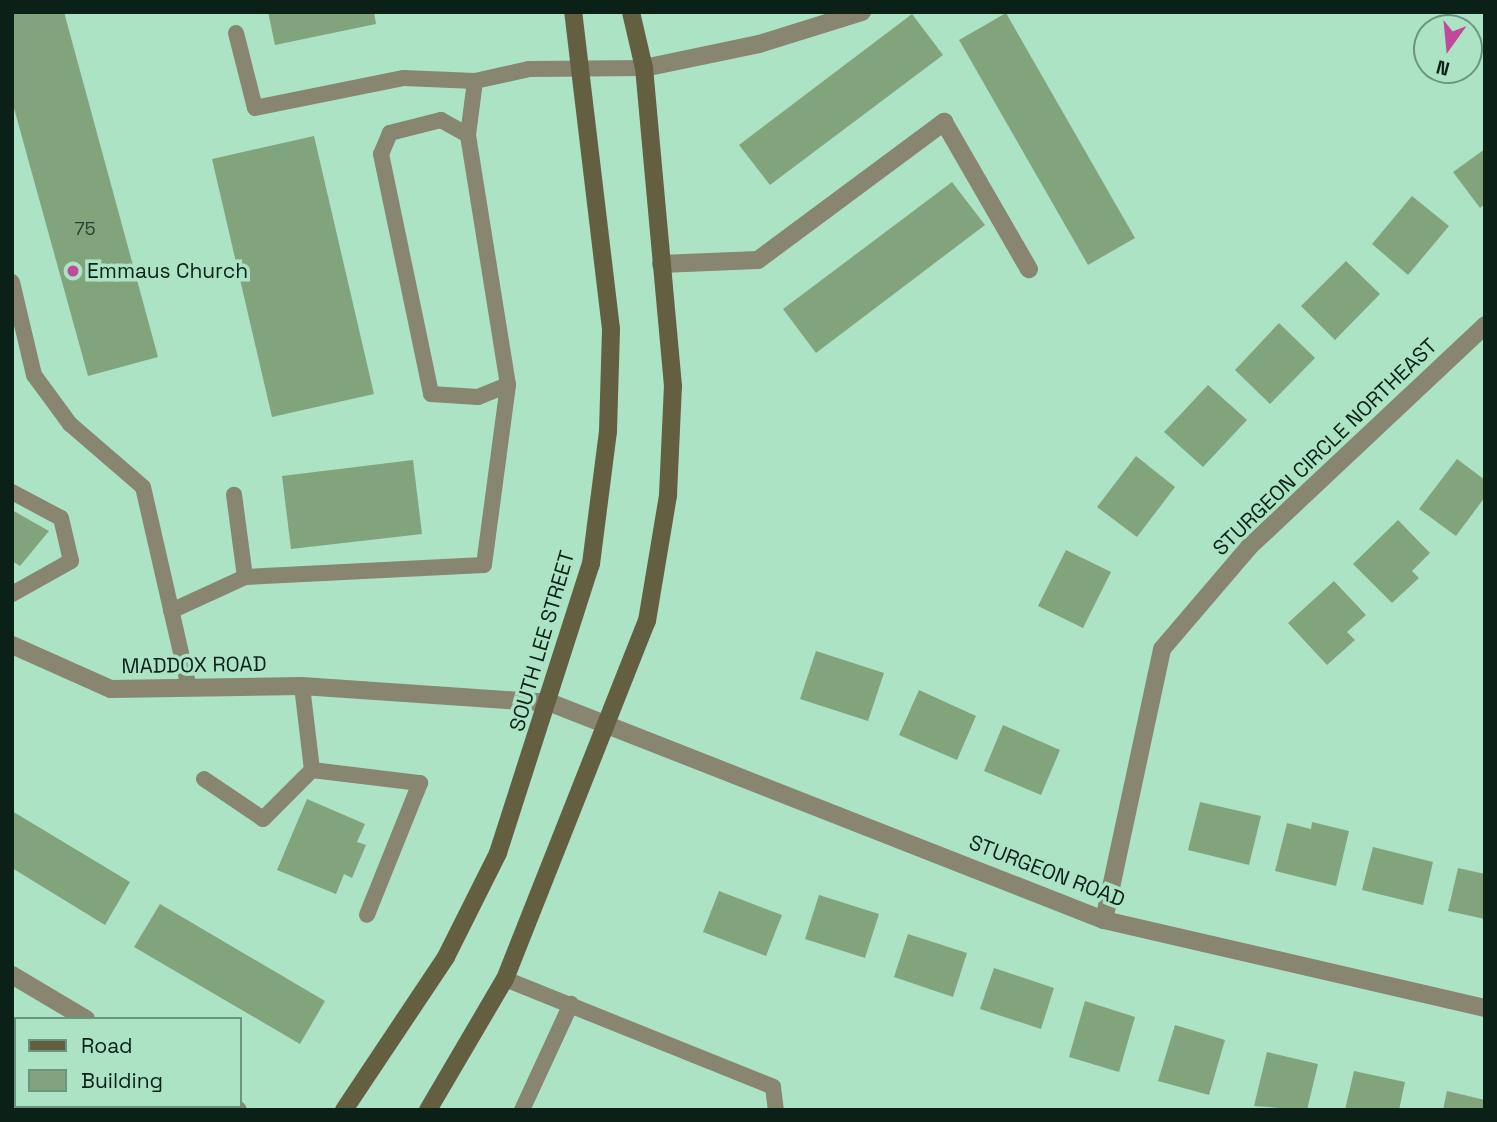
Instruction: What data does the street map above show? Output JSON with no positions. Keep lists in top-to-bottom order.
{
  "streets": {
    "main road": ["SOUTH LEE STREET"],
    "street": ["STURGEON CIRCLE NORTHEAST", "MADDOX ROAD", "STURGEON ROAD"]
  },
  "crossings": [
    ["STURGEON CIRCLE NORTHEAST", "STURGEON ROAD"],
    ["SOUTH LEE STREET", "MADDOX ROAD"],
    ["SOUTH LEE STREET", "STURGEON ROAD"],
    ["MADDOX ROAD", "STURGEON ROAD"]
  ],
  "places": ["Emmaus Church"],
  "house_numbers": ["75"],
  "legend": ["Road", "Building"],
  "north": "bottom"
}
